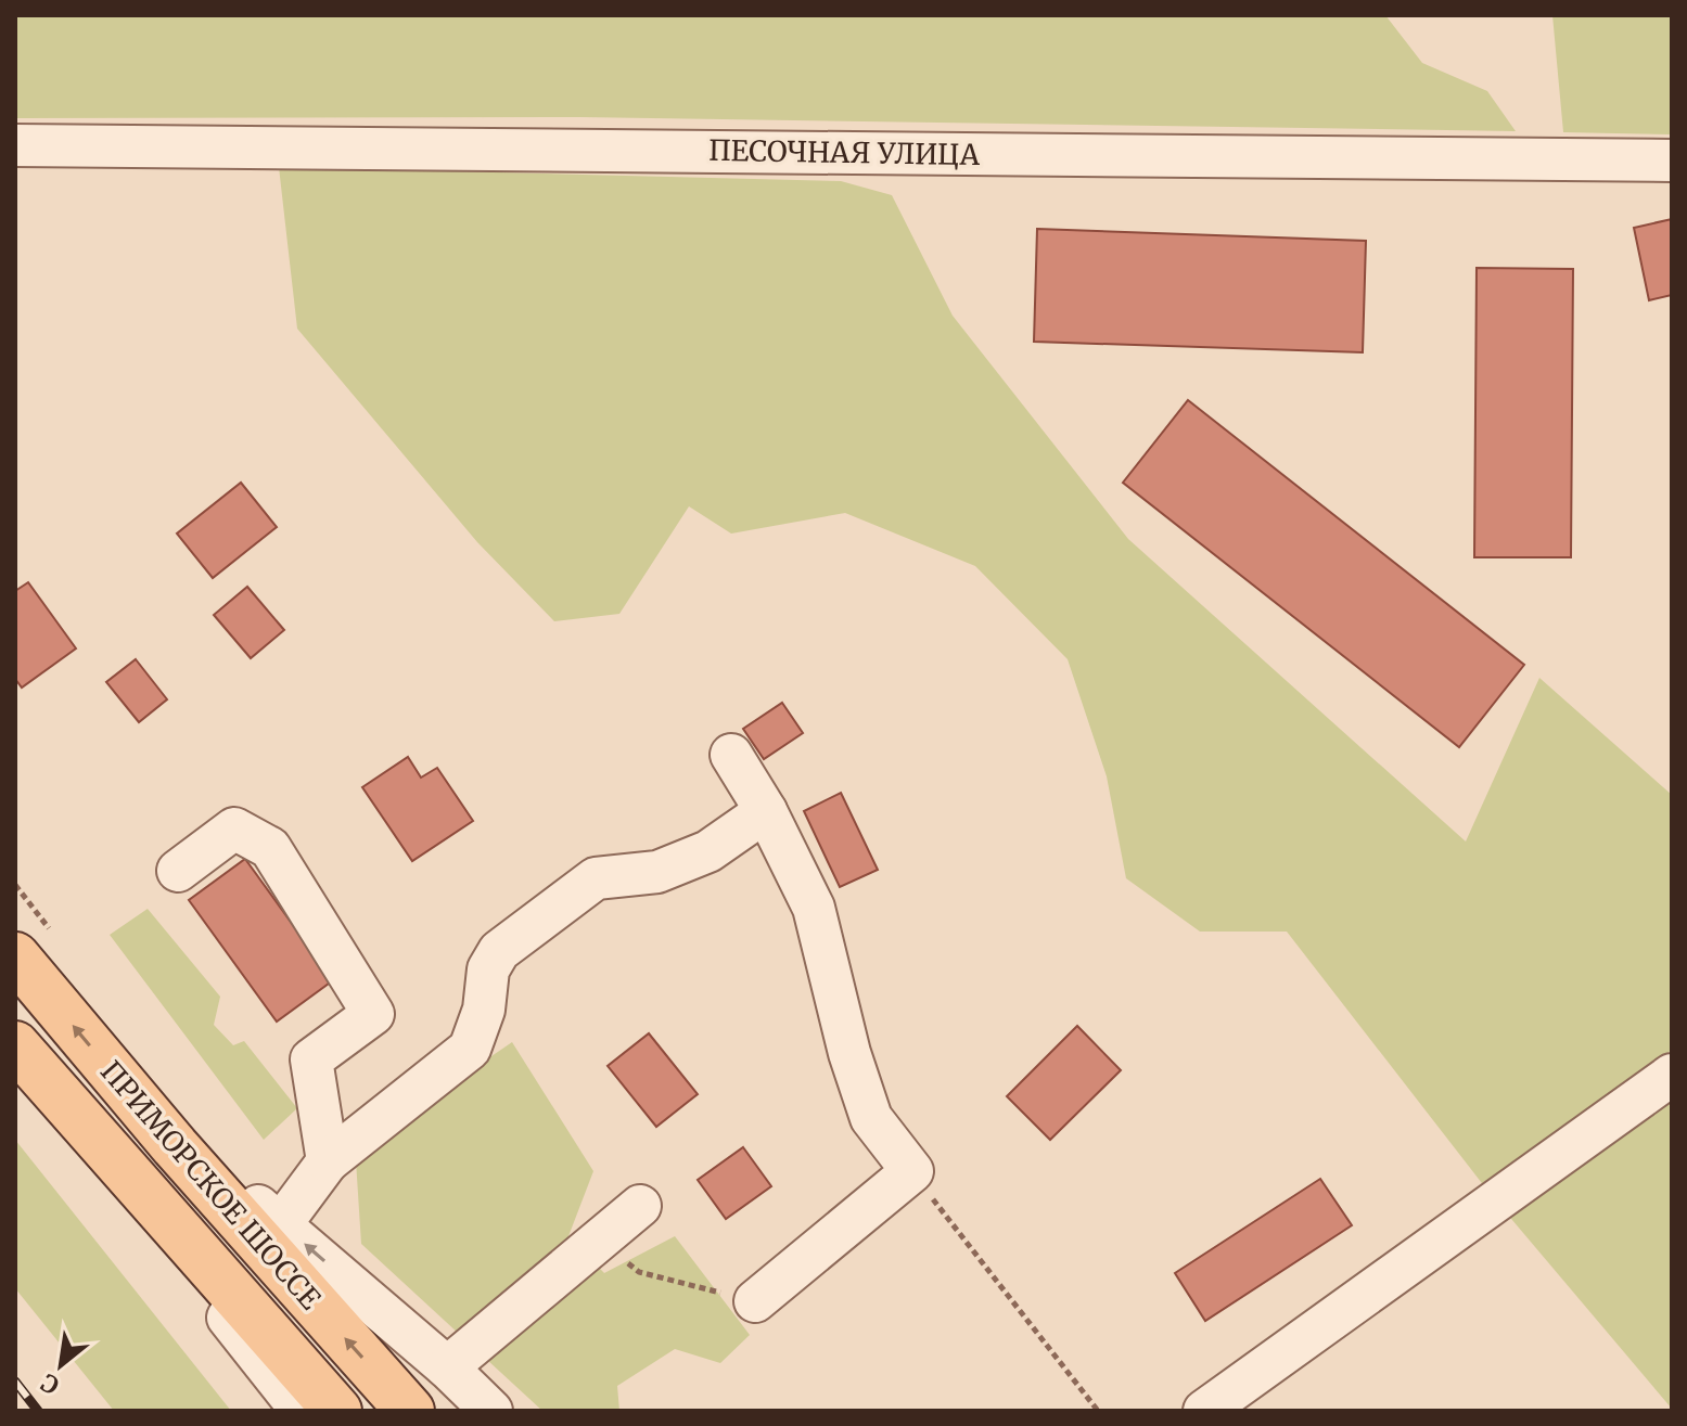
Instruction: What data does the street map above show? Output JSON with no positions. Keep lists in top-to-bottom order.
{
  "streets": {
    "main road": ["ПРИМОРСКОЕ ШОССЕ"],
    "street": ["ПЕСОЧНАЯ УЛИЦА"]
  },
  "north": "bottom left"
}
